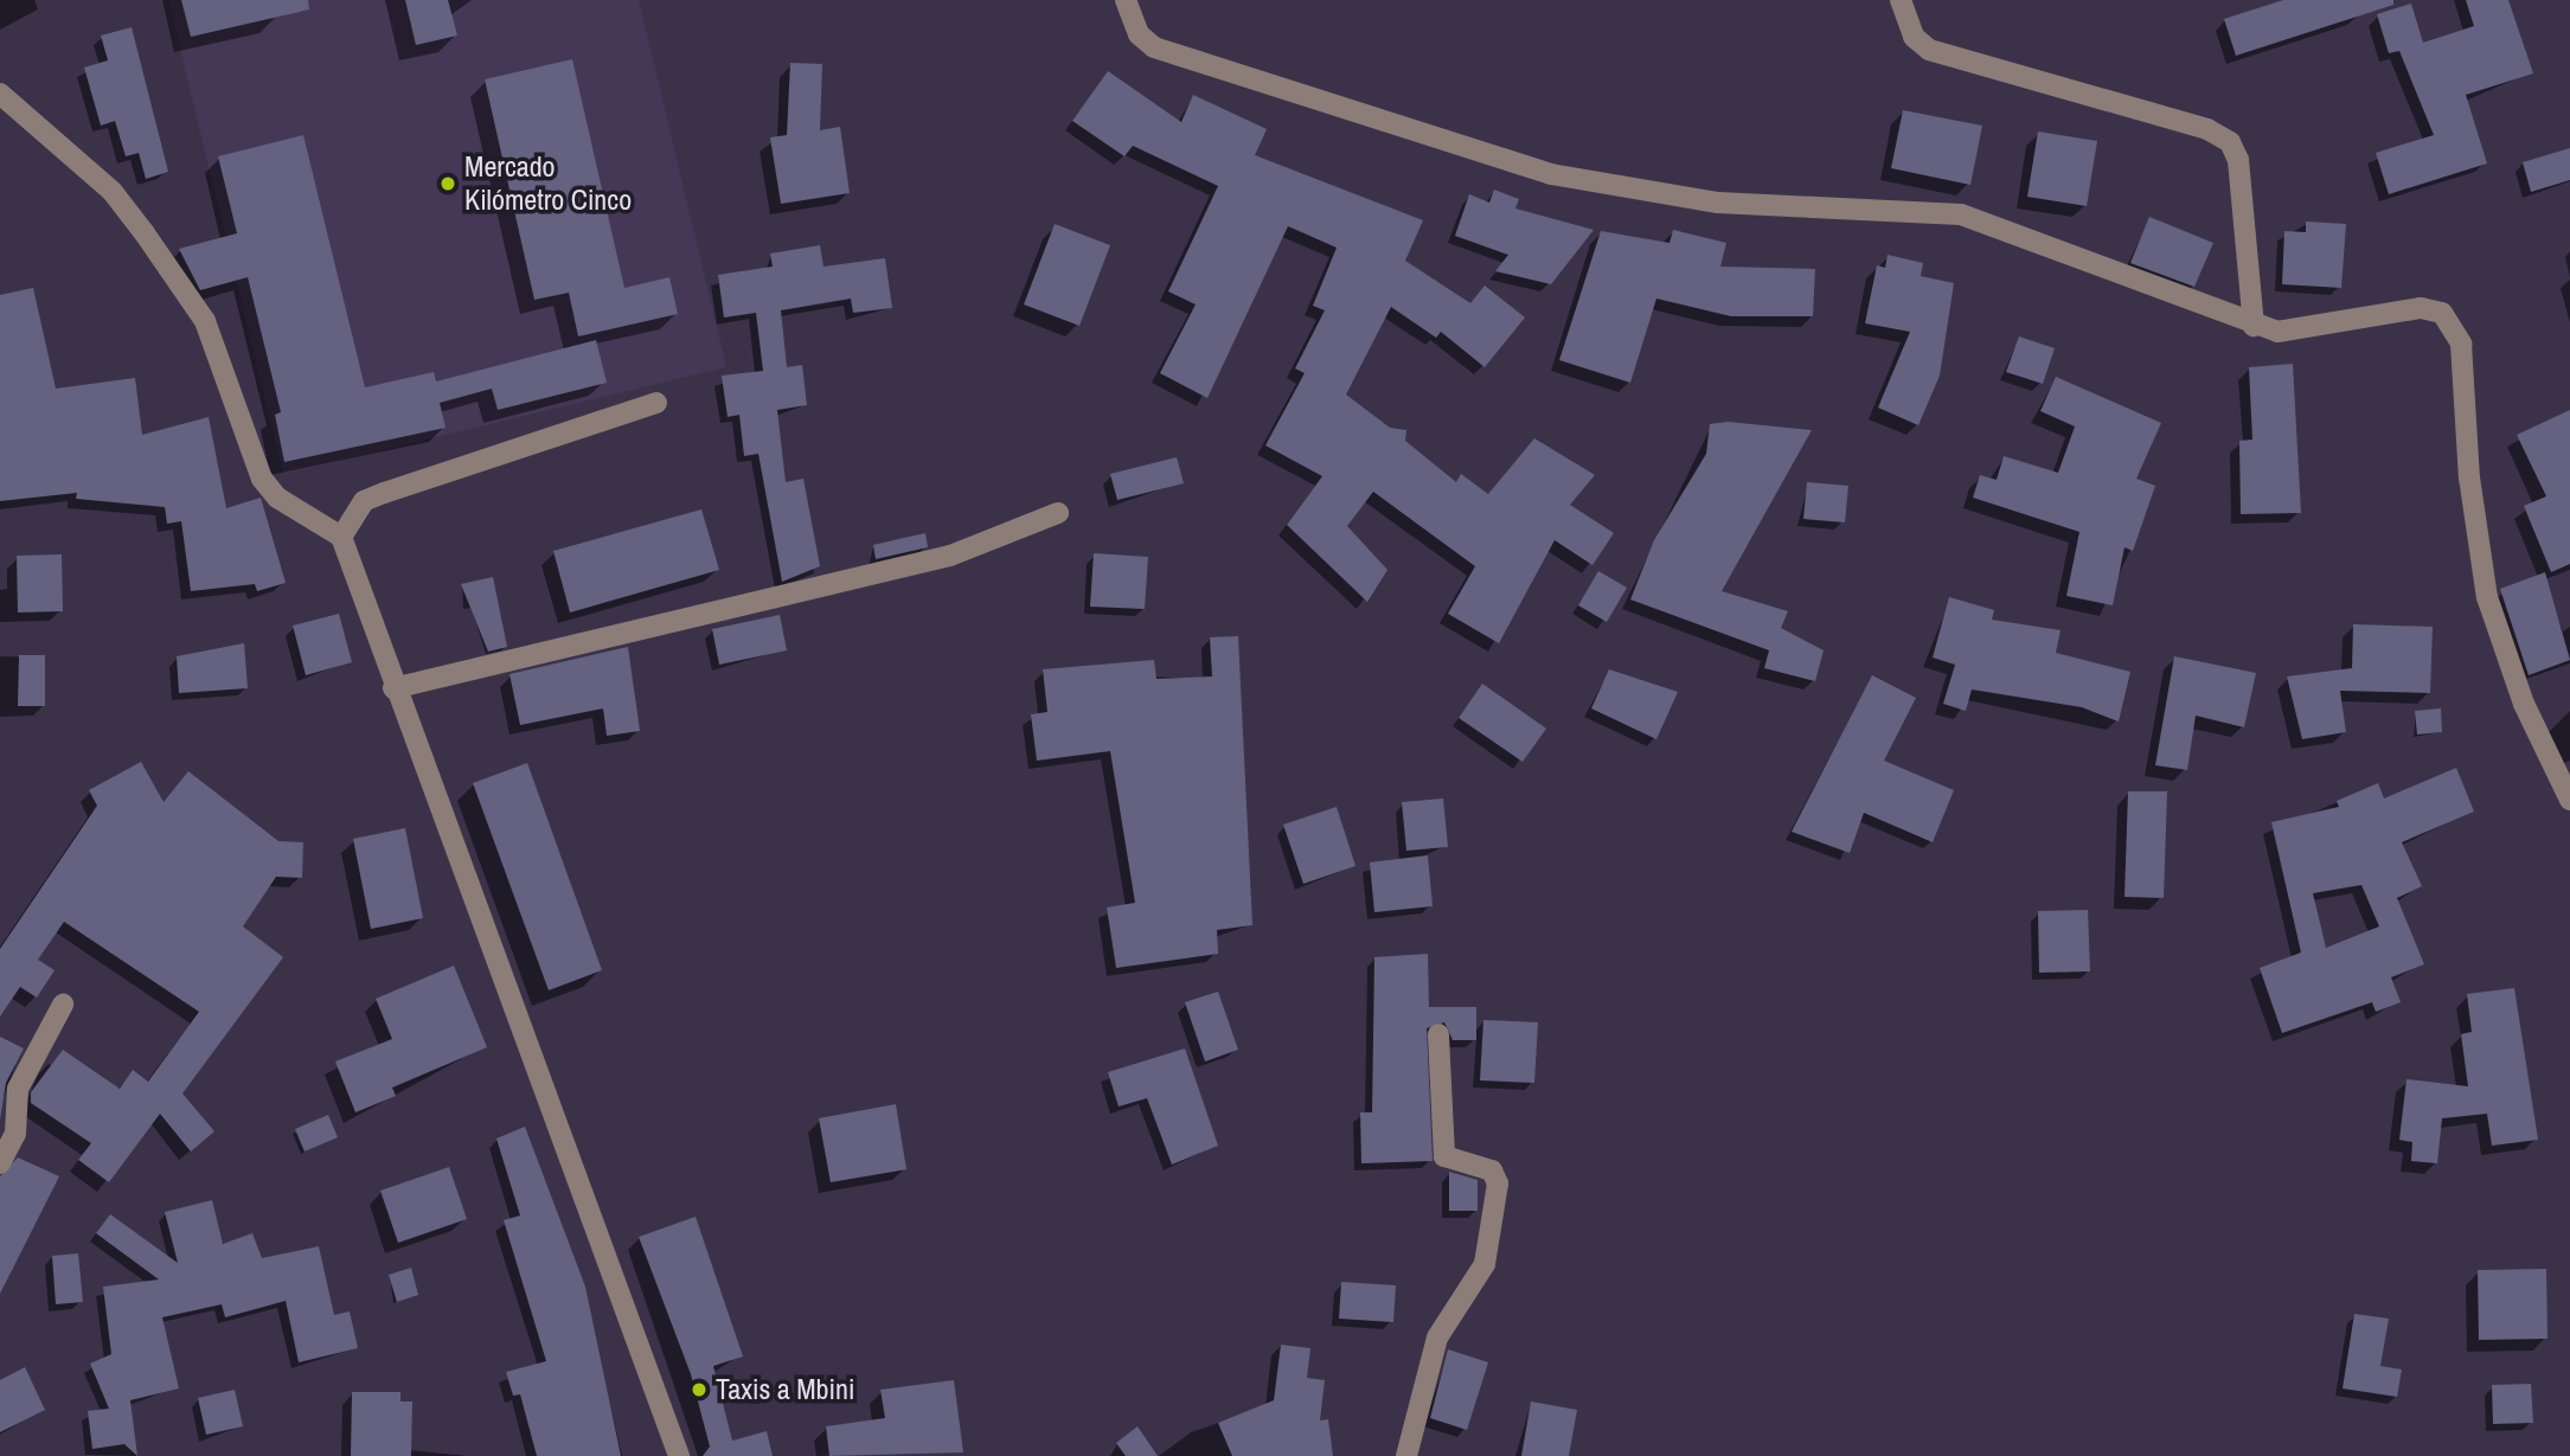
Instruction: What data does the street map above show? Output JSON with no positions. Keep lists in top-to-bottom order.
{
  "places": ["Mercado Kilómetro Cinco", "Taxis a Mbini"]
}
